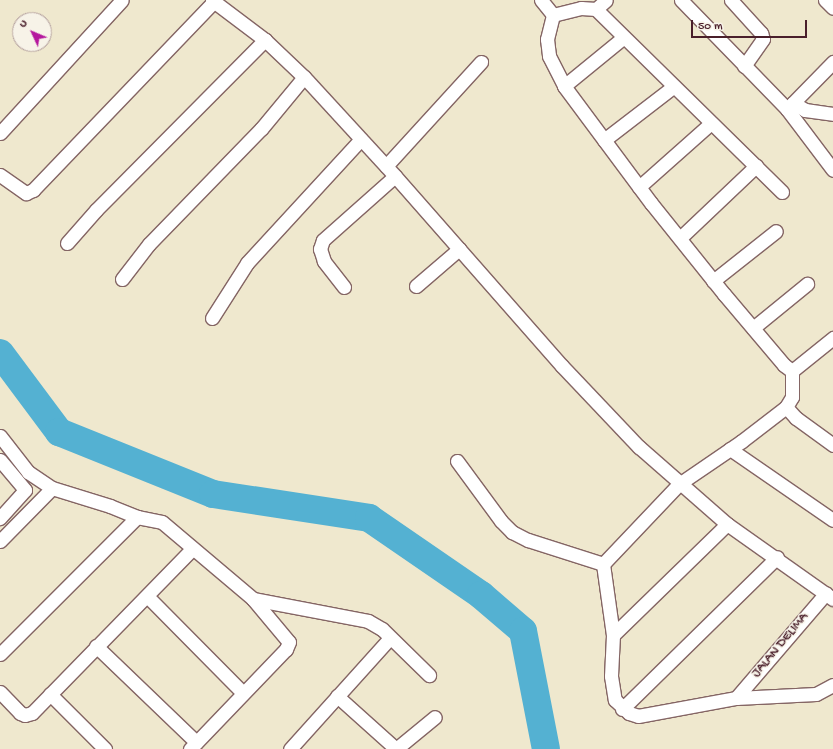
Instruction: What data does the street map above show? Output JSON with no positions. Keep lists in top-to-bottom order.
{
  "streets": {
    "street": ["JALAN DELIMA"]
  },
  "scale_bar": "50 m",
  "north": "top left"
}
